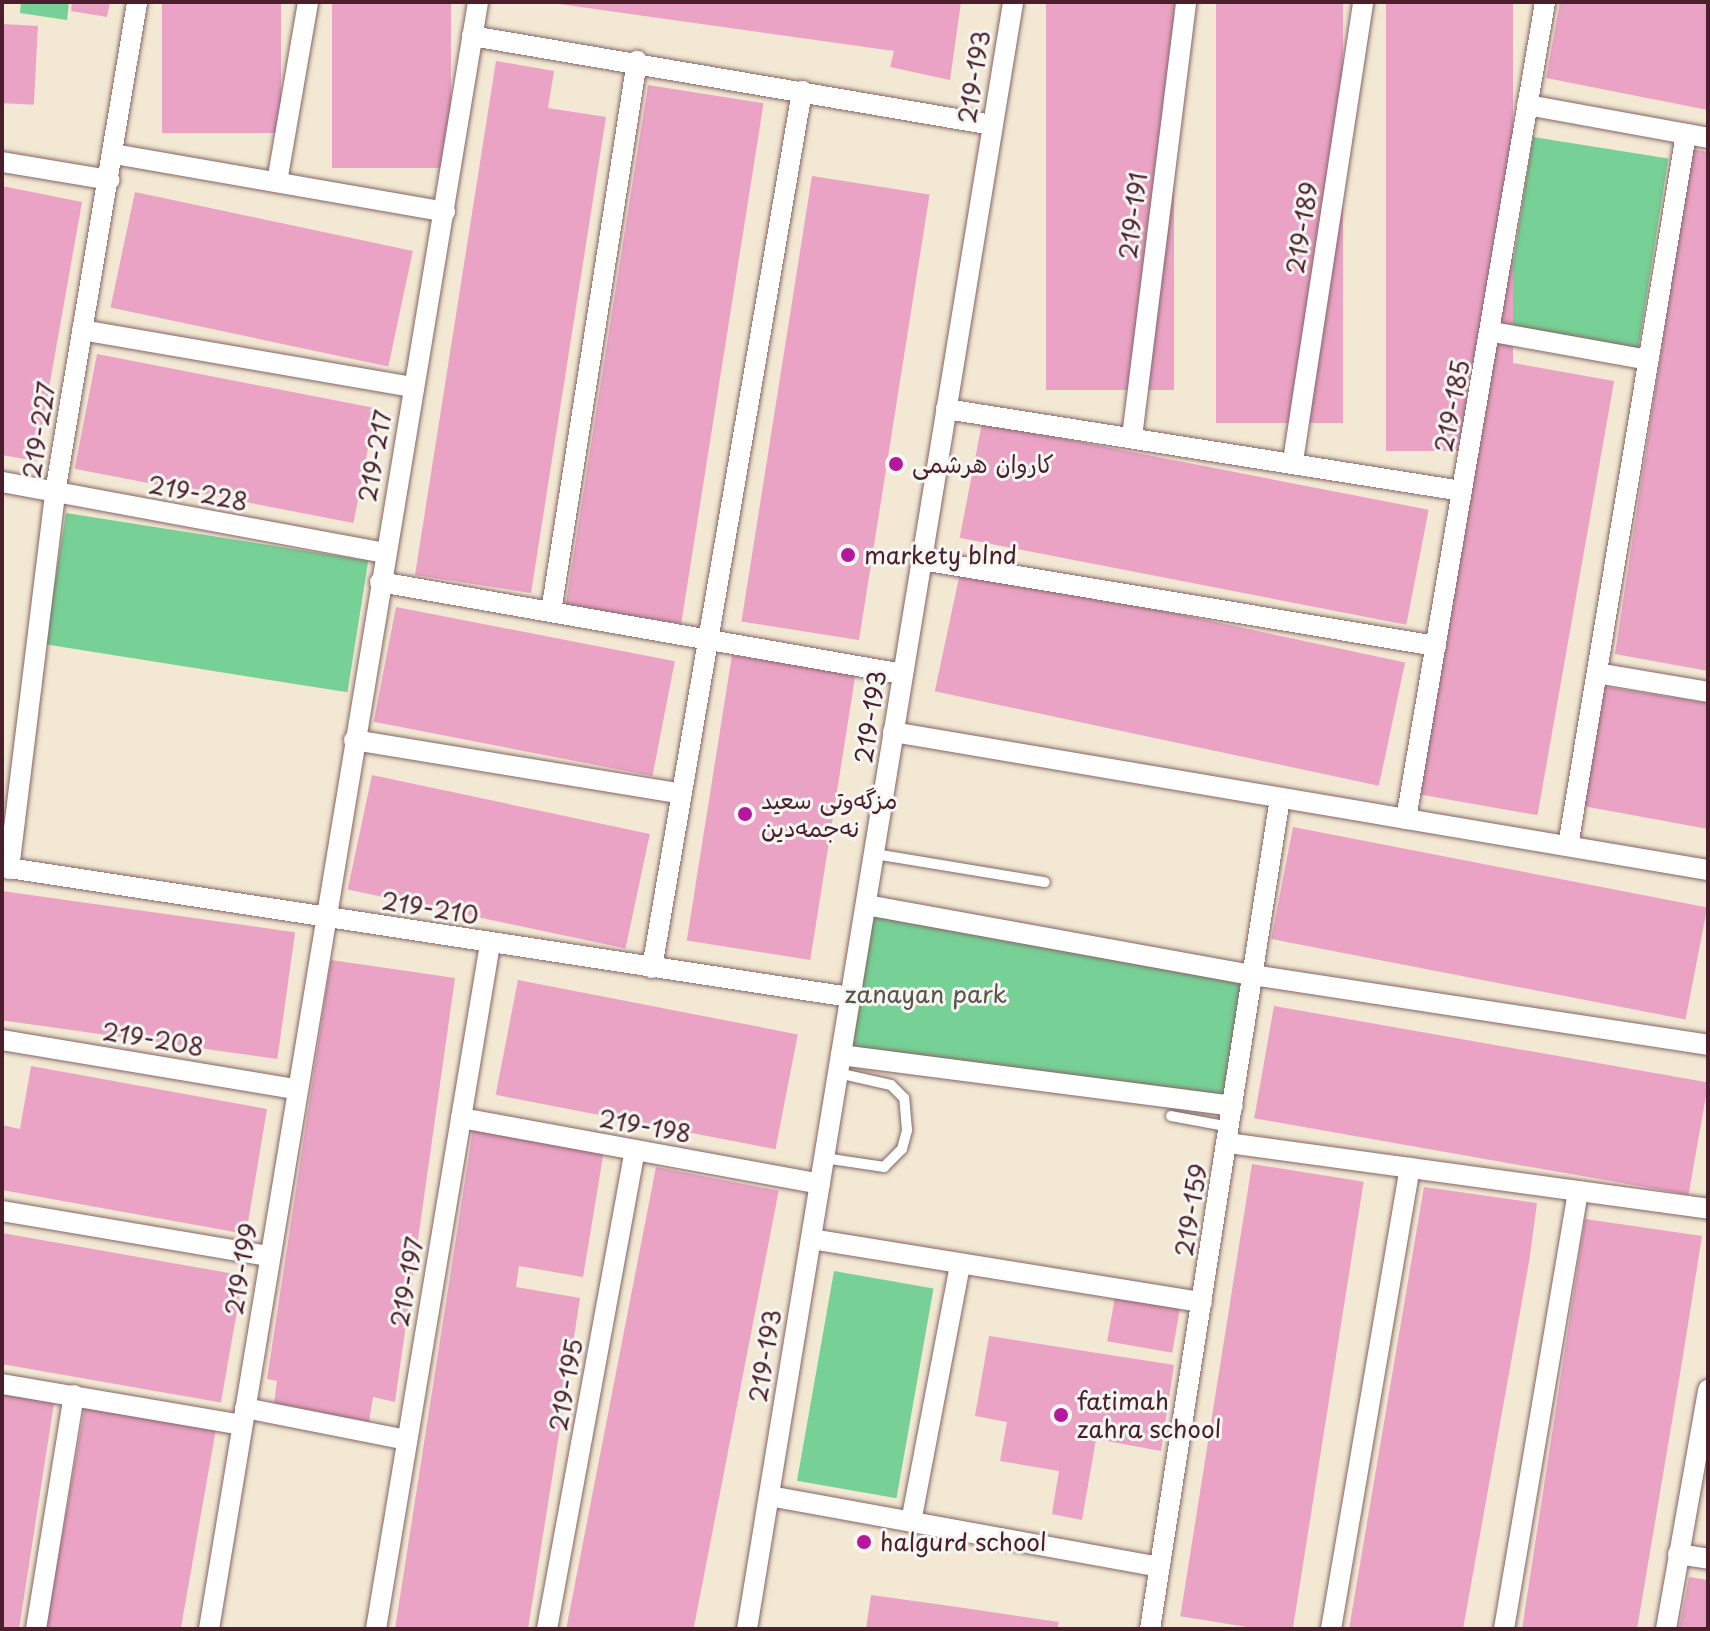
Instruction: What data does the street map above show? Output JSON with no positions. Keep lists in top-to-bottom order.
{
  "streets": {
    "street": [
      "219-193",
      "219-191",
      "219-189",
      "219-185",
      "219-227",
      "219-217",
      "219-228",
      "219-210",
      "219-208",
      "219-198",
      "219-159",
      "219-199",
      "219-197",
      "219-195"
    ]
  },
  "crossings": [
    ["219-193", "219-210"],
    ["219-193", "219-198"],
    ["219-227", "219-228"],
    ["219-227", "219-210"],
    ["219-217", "219-228"],
    ["219-217", "219-210"],
    ["219-217", "219-199"],
    ["219-210", "219-199"],
    ["219-210", "219-197"],
    ["219-208", "219-199"],
    ["219-198", "219-197"],
    ["219-198", "219-195"]
  ],
  "parks": ["zanayan park"],
  "places": [
    "كاروان هرشمی",
    "markety blnd",
    "مزگەوتی سعید نەجمەدین",
    "fatimah zahra school",
    "halgurd school"
  ]
}
